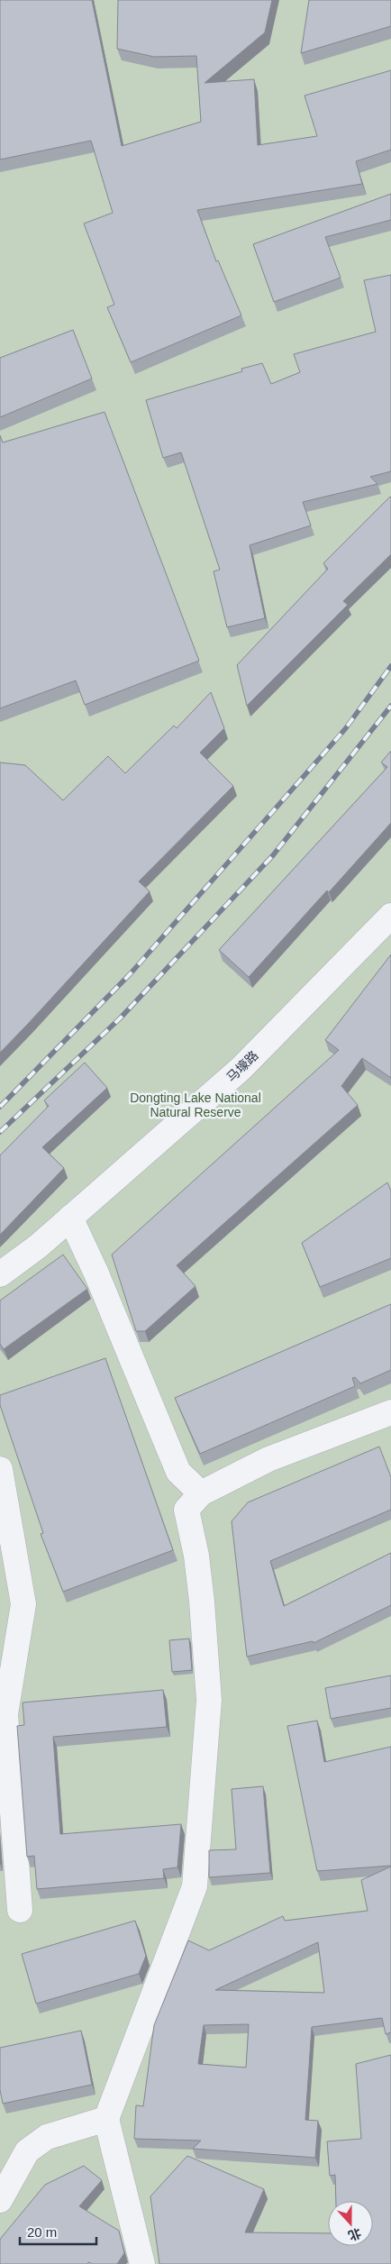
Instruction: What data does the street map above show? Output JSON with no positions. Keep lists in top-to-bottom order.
{
  "streets": {
    "street": ["马壕路"]
  },
  "parks": ["Dongting Lake National Natural Reserve"],
  "scale_bar": "20 m",
  "north": "bottom"
}
